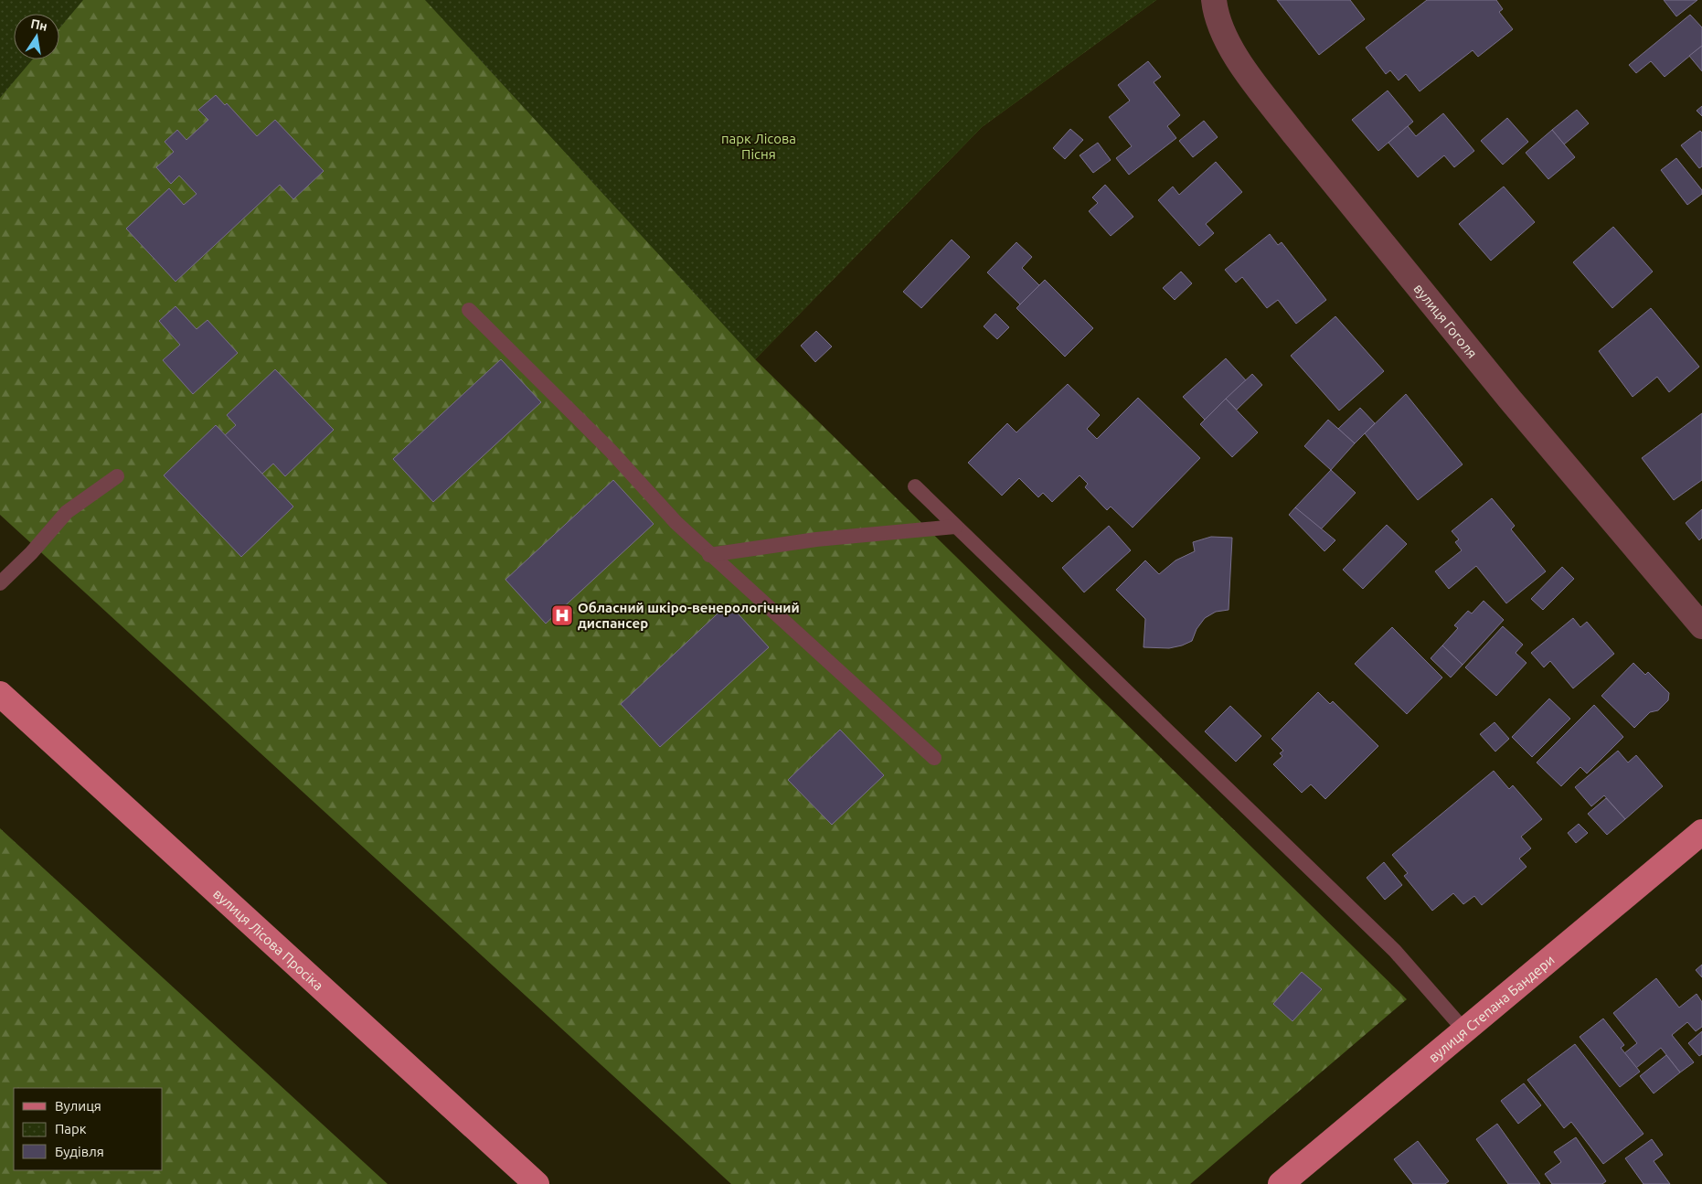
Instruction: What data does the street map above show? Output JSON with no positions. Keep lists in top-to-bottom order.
{
  "streets": {
    "main road": ["вулиця Лісова Просіка", "вулиця Степана Бандери"],
    "street": ["вулиця Гоголя"]
  },
  "parks": ["парк Лісова Пісня"],
  "places": {
    "hospital": ["Обласний шкіро-венерологічний диспансер"]
  },
  "legend": ["Вулиця", "Парк", "Будівля"],
  "north": "top"
}
